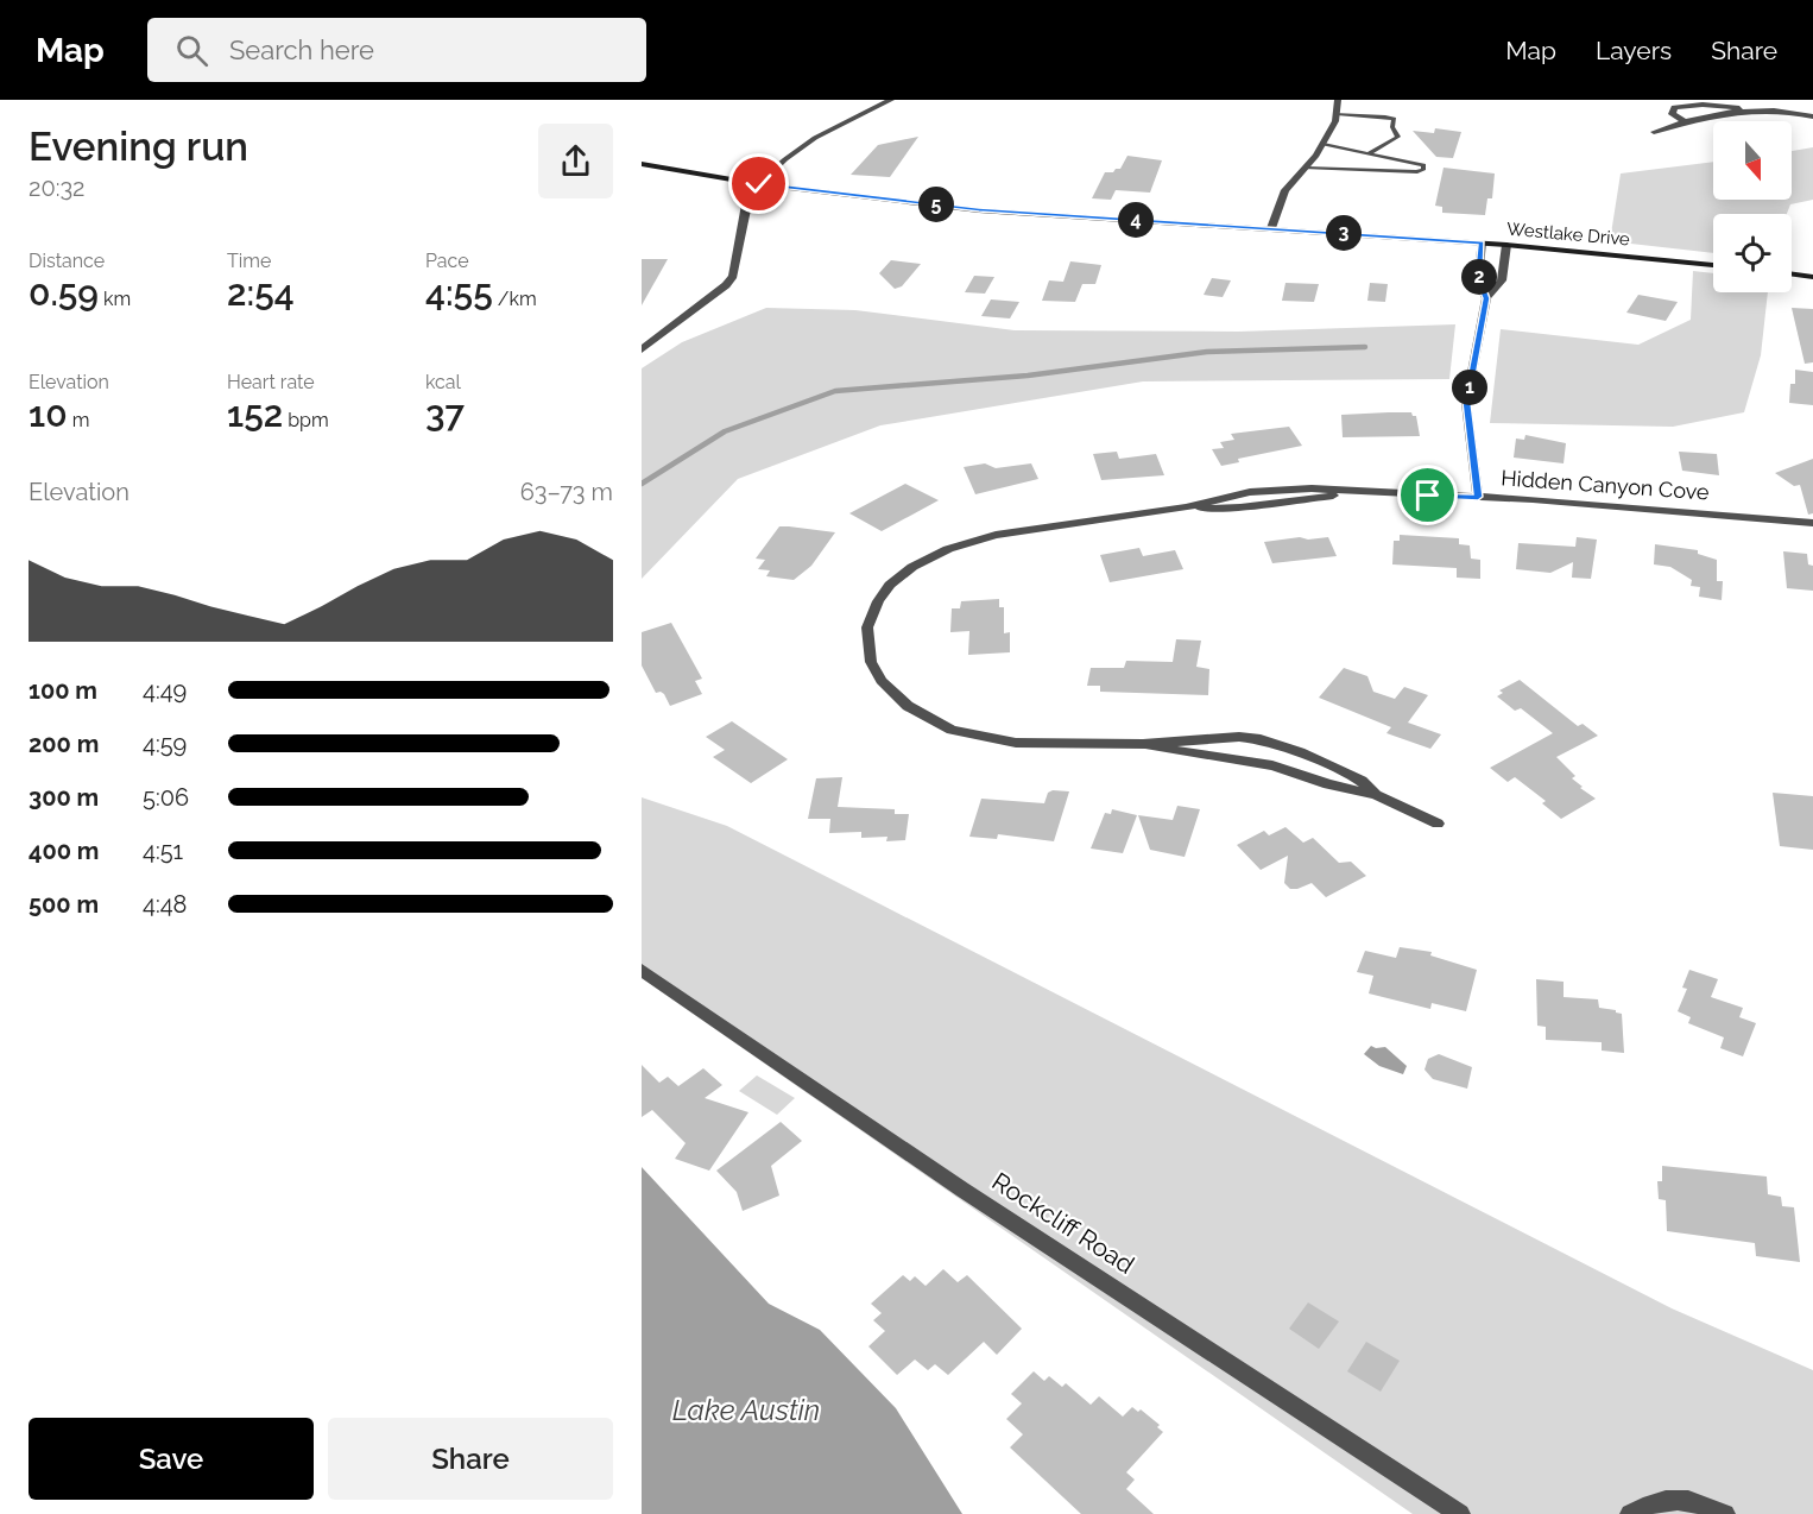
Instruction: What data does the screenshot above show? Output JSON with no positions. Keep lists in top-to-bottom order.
{
  "streets": {
    "street": ["Westlake Drive", "Hidden Canyon Cove", "Rockcliff Road"]
  },
  "water": ["Lake Austin"],
  "north": "bottom",
  "page": {
    "header": "Map",
    "search": "Search here",
    "nav": ["Map", "Layers", "Share"],
    "heading": ["Evening run", "20:32"],
    "pins": [
      "5",
      "4",
      "3",
      "2",
      "1"
    ],
    "stats": [
      ["Distance", "0.59 km"],
      ["Time", "2:54"],
      ["Pace", "4:55 /km"],
      ["Elevation", "10 m"],
      ["Heart rate", "152 bpm"],
      ["kcal", "37"]
    ],
    "chart": ["Elevation", "63–73 m"],
    "list": [
      {
        "name": "100 m",
        "note": "4:49"
      },
      {
        "name": "200 m",
        "note": "4:59"
      },
      {
        "name": "300 m",
        "note": "5:06"
      },
      {
        "name": "400 m",
        "note": "4:51"
      },
      {
        "name": "500 m",
        "note": "4:48"
      }
    ],
    "buttons": ["Save", "Share"]
  }
}
